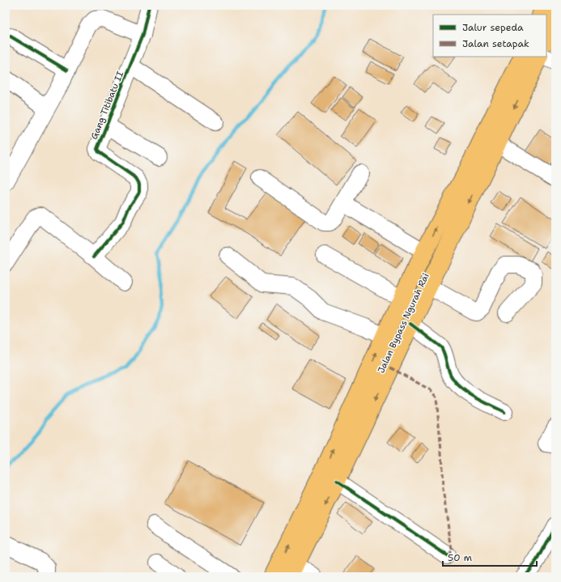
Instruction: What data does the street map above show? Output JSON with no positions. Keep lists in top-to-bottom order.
{
  "streets": {
    "highway": ["Jalan Bypass Ngurah Rai"],
    "street": ["Gang Titibatu II"]
  },
  "legend": ["Jalur sepeda", "Jalan setapak"],
  "scale_bar": "50 m"
}
